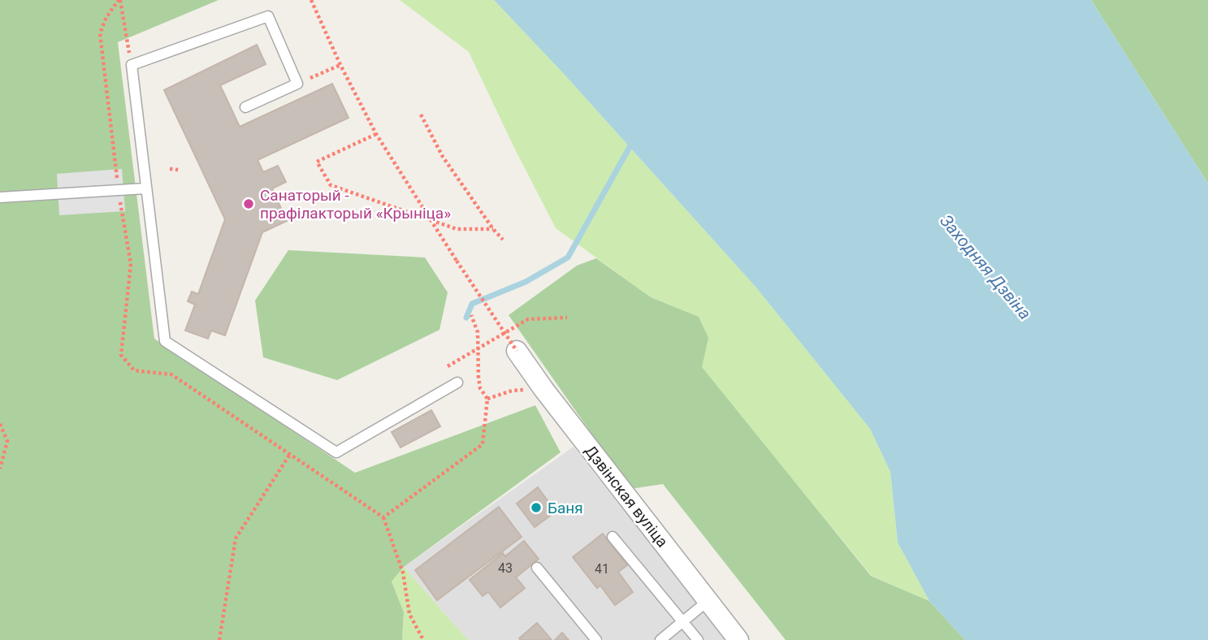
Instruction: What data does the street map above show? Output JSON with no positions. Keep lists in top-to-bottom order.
{
  "streets": {
    "street": ["Дзвінская вуліца"]
  },
  "water": ["Заходняя Дзвіна"],
  "places": ["Санаторый - прафілакторый «Крыніца»", "Баня"],
  "house_numbers": ["43", "41"]
}
